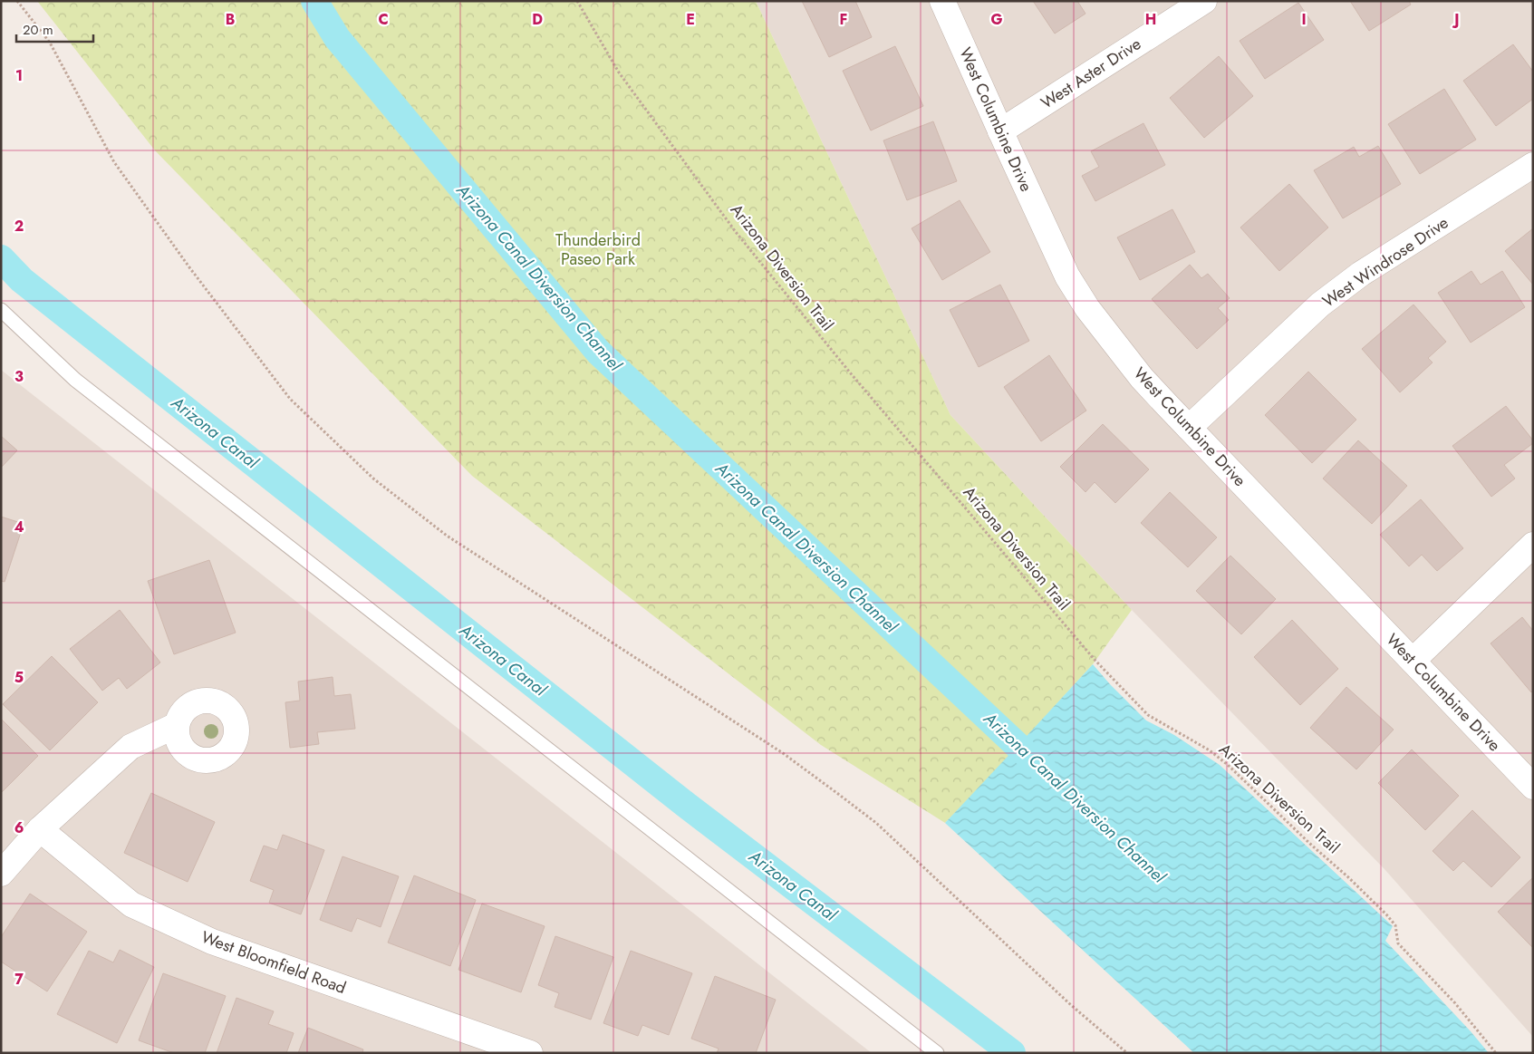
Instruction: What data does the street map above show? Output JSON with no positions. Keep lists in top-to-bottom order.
{
  "streets": {
    "street": [
      "West Aster Drive",
      "West Columbine Drive",
      "West Windrose Drive",
      "West Bloomfield Road"
    ],
    "path": ["Arizona Diversion Trail"]
  },
  "crossings": [
    ["West Aster Drive", "West Columbine Drive"],
    ["West Columbine Drive", "West Windrose Drive"]
  ],
  "water": ["Arizona Canal Diversion Channel", "Arizona Canal"],
  "parks": ["Thunderbird Paseo Park"],
  "scale_bar": "20 m",
  "grid": {
    "columns": [
      "B",
      "C",
      "D",
      "E",
      "F",
      "G",
      "H",
      "I",
      "J"
    ],
    "rows": [
      "1",
      "2",
      "3",
      "4",
      "5",
      "6",
      "7"
    ]
  }
}
